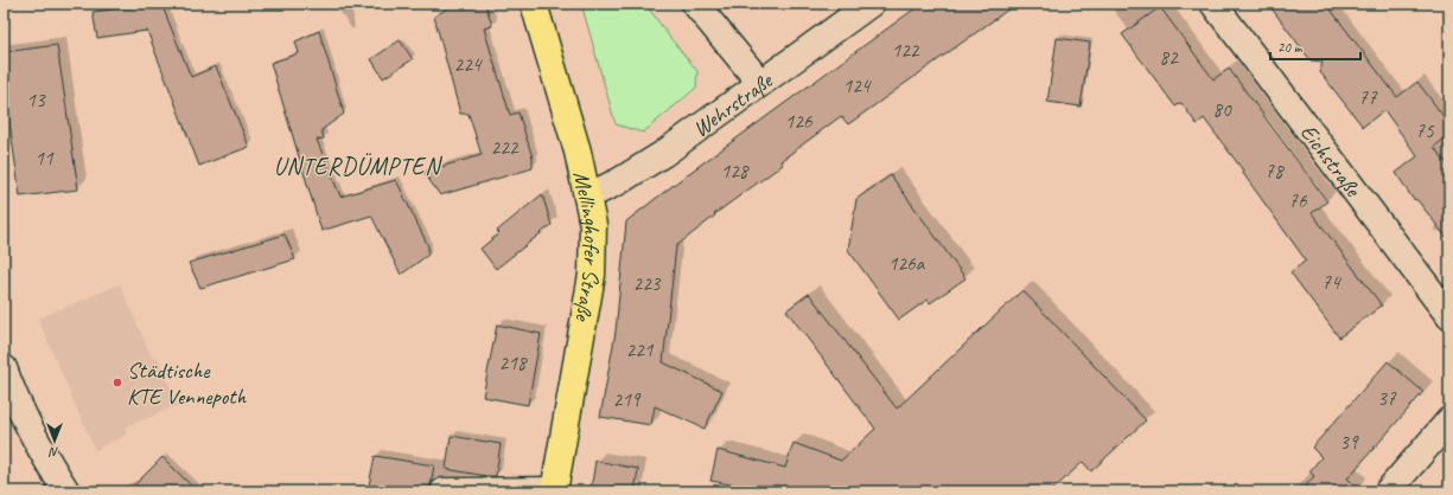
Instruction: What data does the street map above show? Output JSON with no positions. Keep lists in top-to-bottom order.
{
  "streets": {
    "main road": ["Mellinghofer Straße"],
    "street": ["Wehrstraße", "Eichstraße"]
  },
  "crossings": [
    ["Wehrstraße", "Mellinghofer Straße"]
  ],
  "districts": ["UNTERDÜMPTEN"],
  "places": ["Städtische KTE Vennepoth"],
  "house_numbers": [
    "122",
    "82",
    "224",
    "124",
    "77",
    "13",
    "80",
    "126",
    "75",
    "222",
    "11",
    "128",
    "78",
    "76",
    "126a",
    "74",
    "223",
    "221",
    "218",
    "37",
    "219",
    "39"
  ],
  "scale_bar": "20 m",
  "north": "bottom"
}
